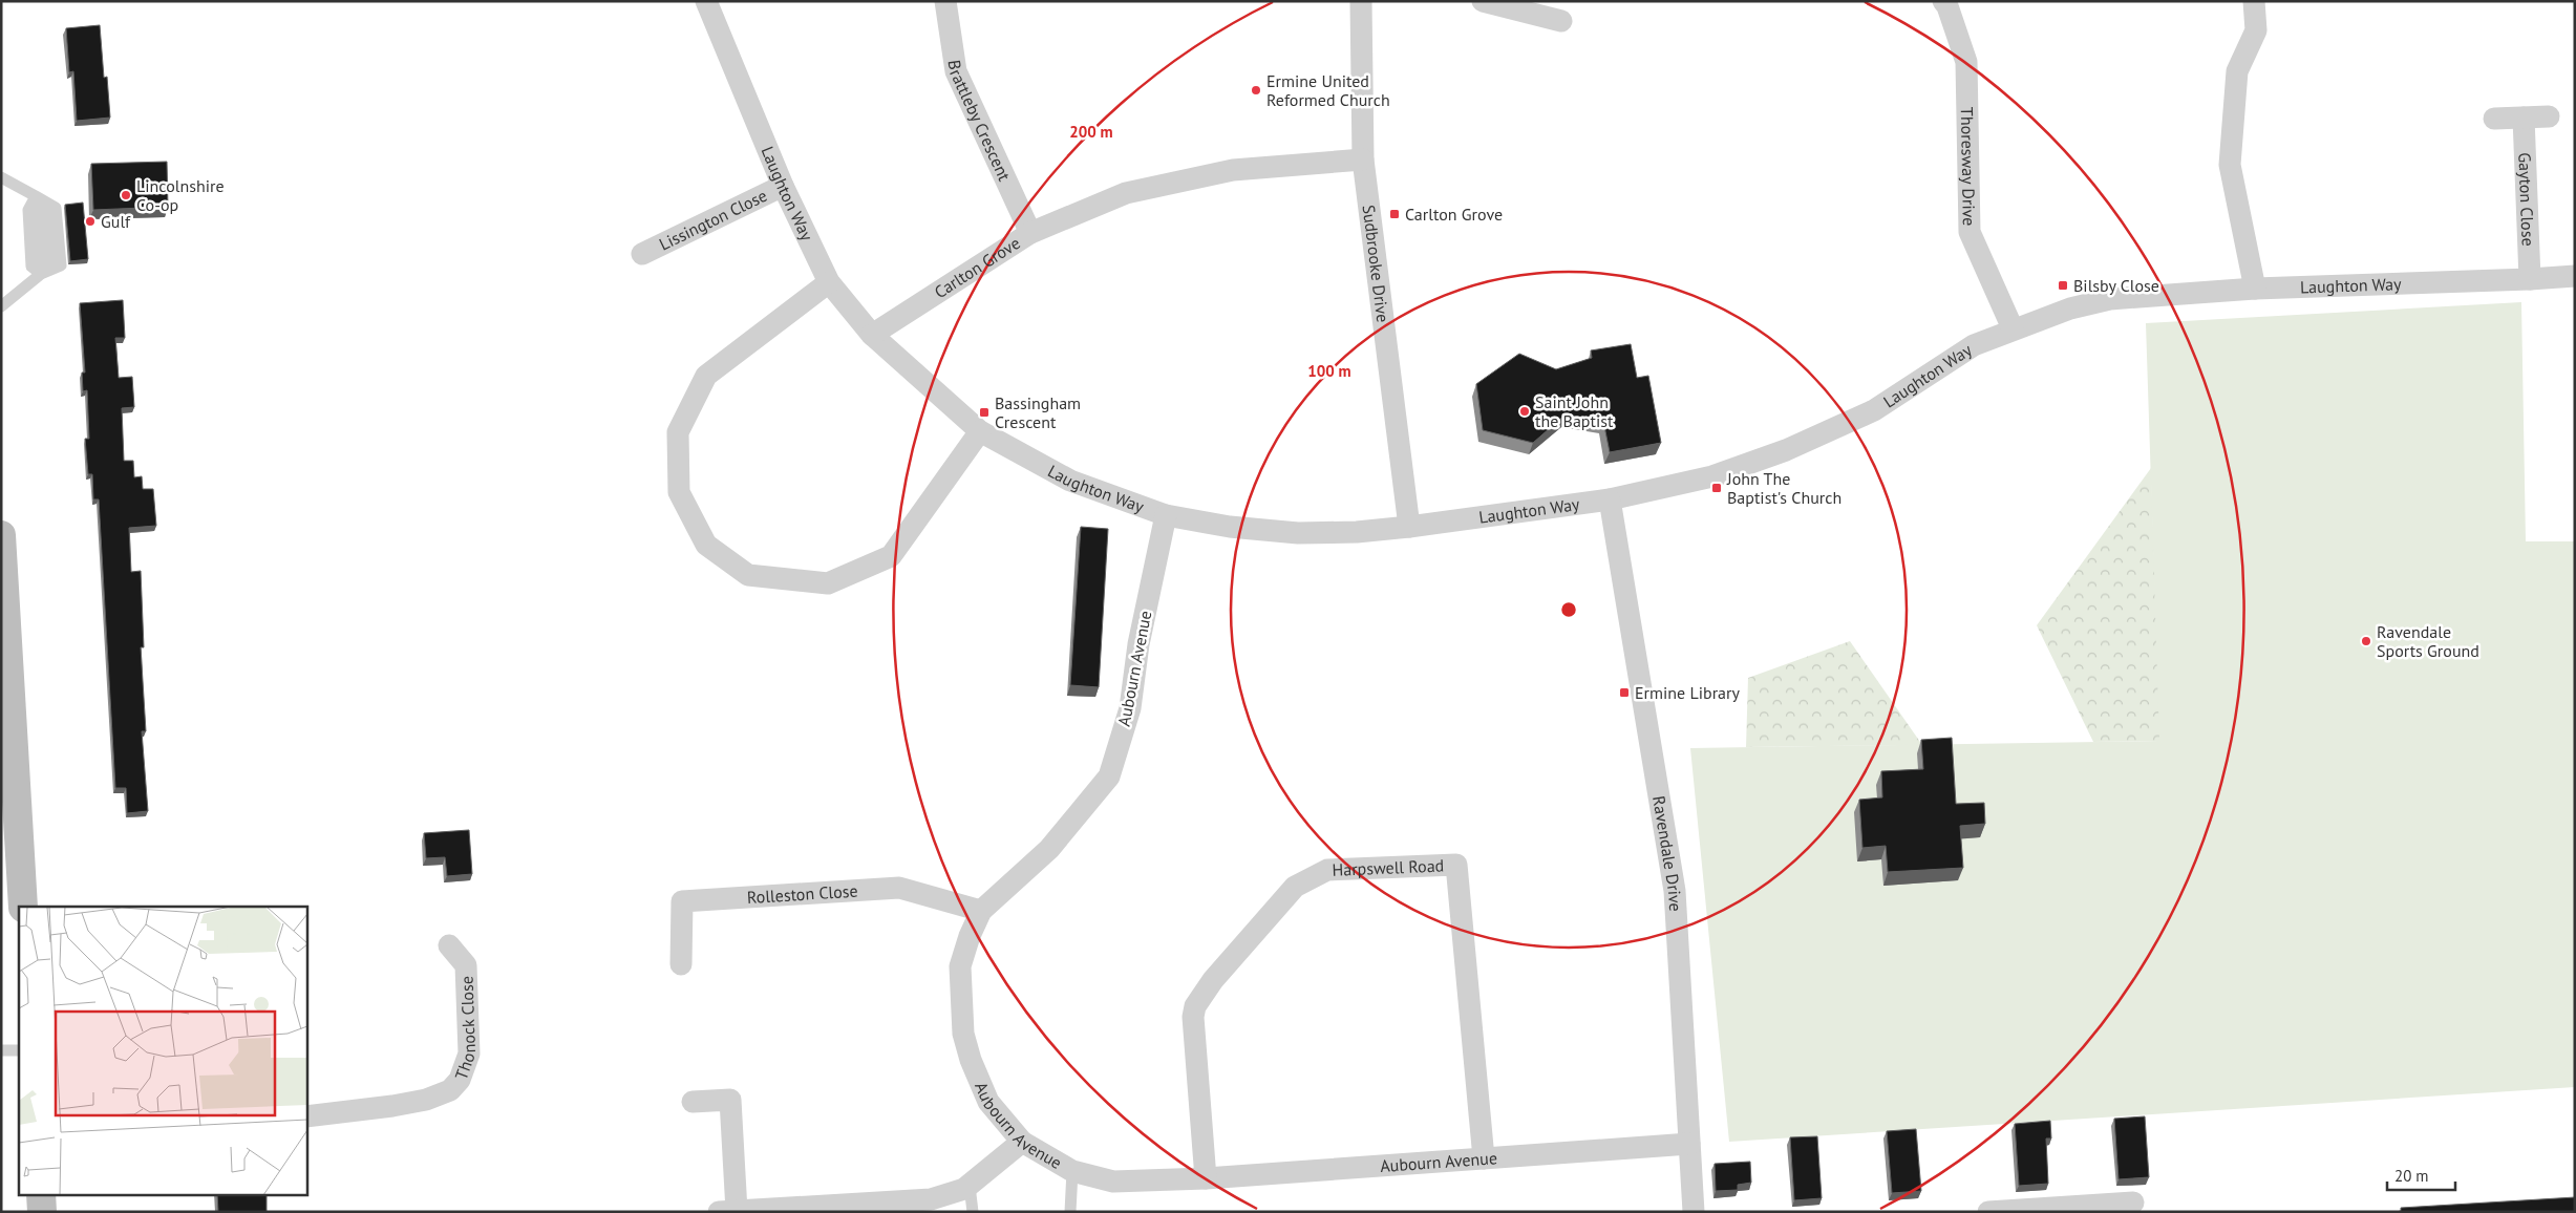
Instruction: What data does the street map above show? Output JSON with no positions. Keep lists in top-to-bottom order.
{
  "streets": {
    "street": [
      "Brattleby Crescent",
      "Thoresway Drive",
      "Laughton Way",
      "Gayton Close",
      "Lissington Close",
      "Sudbrooke Drive",
      "Carlton Grove",
      "Aubourn Avenue",
      "Ravendale Drive",
      "Harpswell Road",
      "Rolleston Close",
      "Thonock Close"
    ]
  },
  "crossings": [
    ["Brattleby Crescent", "Carlton Grove"],
    ["Thoresway Drive", "Laughton Way"],
    ["Laughton Way", "Gayton Close"],
    ["Laughton Way", "Lissington Close"],
    ["Laughton Way", "Sudbrooke Drive"],
    ["Laughton Way", "Carlton Grove"],
    ["Laughton Way", "Aubourn Avenue"],
    ["Laughton Way", "Ravendale Drive"],
    ["Sudbrooke Drive", "Carlton Grove"],
    ["Aubourn Avenue", "Ravendale Drive"],
    ["Aubourn Avenue", "Harpswell Road"],
    ["Aubourn Avenue", "Rolleston Close"]
  ],
  "places": {
    "other": [
      "Ermine United Reformed Church",
      "Lincolnshire Co-op",
      "Gulf",
      "Saint John the Baptist",
      "Ravendale Sports Ground"
    ],
    "transit": [
      "Carlton Grove",
      "Bilsby Close",
      "Bassingham Crescent",
      "John The Baptist's Church",
      "Ermine Library"
    ]
  },
  "scale_bar": "20 m",
  "rings": ["200 m", "100 m"]
}
